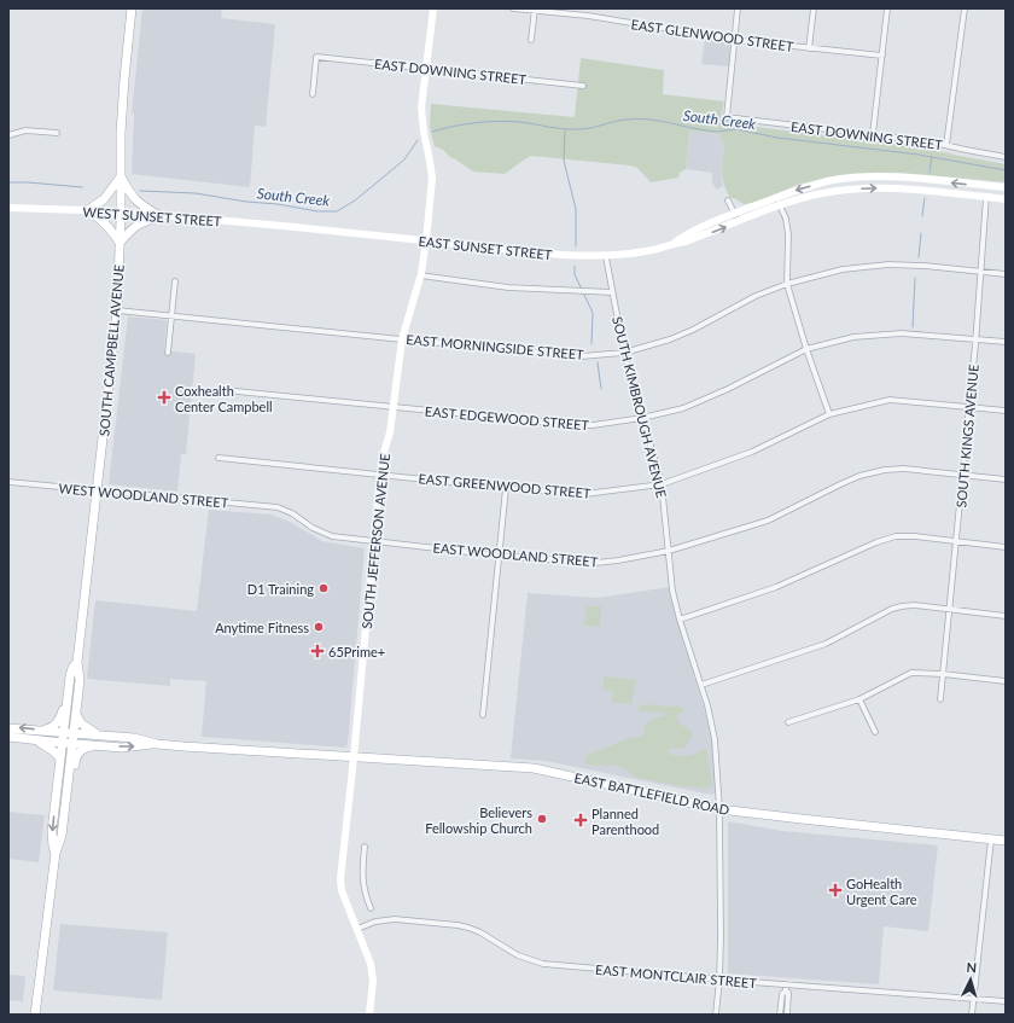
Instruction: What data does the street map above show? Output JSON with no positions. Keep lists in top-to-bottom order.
{
  "streets": {
    "main road": [
      "WEST SUNSET STREET",
      "EAST SUNSET STREET",
      "SOUTH CAMPBELL AVENUE",
      "SOUTH JEFFERSON AVENUE",
      "EAST BATTLEFIELD ROAD"
    ],
    "street": [
      "EAST GLENWOOD STREET",
      "EAST DOWNING STREET",
      "EAST MORNINGSIDE STREET",
      "SOUTH KIMBROUGH AVENUE",
      "EAST EDGEWOOD STREET",
      "SOUTH KINGS AVENUE",
      "EAST GREENWOOD STREET",
      "WEST WOODLAND STREET",
      "EAST WOODLAND STREET",
      "EAST MONTCLAIR STREET"
    ]
  },
  "crossings": [
    ["EAST GLENWOOD STREET", "EAST DOWNING STREET"],
    ["EAST DOWNING STREET", "SOUTH JEFFERSON AVENUE"],
    ["WEST SUNSET STREET", "EAST SUNSET STREET"],
    ["WEST SUNSET STREET", "SOUTH CAMPBELL AVENUE"],
    ["EAST SUNSET STREET", "SOUTH KIMBROUGH AVENUE"],
    ["EAST SUNSET STREET", "SOUTH KINGS AVENUE"],
    ["EAST SUNSET STREET", "SOUTH JEFFERSON AVENUE"],
    ["EAST MORNINGSIDE STREET", "SOUTH CAMPBELL AVENUE"],
    ["EAST MORNINGSIDE STREET", "SOUTH KIMBROUGH AVENUE"],
    ["EAST MORNINGSIDE STREET", "SOUTH KINGS AVENUE"],
    ["EAST MORNINGSIDE STREET", "SOUTH JEFFERSON AVENUE"],
    ["SOUTH CAMPBELL AVENUE", "WEST WOODLAND STREET"],
    ["SOUTH KIMBROUGH AVENUE", "EAST EDGEWOOD STREET"],
    ["SOUTH KIMBROUGH AVENUE", "EAST GREENWOOD STREET"],
    ["SOUTH KIMBROUGH AVENUE", "EAST WOODLAND STREET"],
    ["SOUTH KIMBROUGH AVENUE", "EAST BATTLEFIELD ROAD"],
    ["SOUTH KIMBROUGH AVENUE", "EAST MONTCLAIR STREET"],
    ["EAST EDGEWOOD STREET", "SOUTH KINGS AVENUE"],
    ["EAST EDGEWOOD STREET", "SOUTH JEFFERSON AVENUE"],
    ["SOUTH KINGS AVENUE", "EAST GREENWOOD STREET"],
    ["SOUTH KINGS AVENUE", "EAST WOODLAND STREET"],
    ["EAST GREENWOOD STREET", "SOUTH JEFFERSON AVENUE"],
    ["WEST WOODLAND STREET", "EAST WOODLAND STREET"],
    ["SOUTH JEFFERSON AVENUE", "EAST WOODLAND STREET"],
    ["SOUTH JEFFERSON AVENUE", "EAST BATTLEFIELD ROAD"],
    ["SOUTH JEFFERSON AVENUE", "EAST MONTCLAIR STREET"]
  ],
  "water": ["South Creek"],
  "places": {
    "health": [
      "Coxhealth Center Campbell",
      "65Prime+",
      "Planned Parenthood",
      "GoHealth Urgent Care"
    ],
    "other": ["D1 Training", "Anytime Fitness", "Believers Fellowship Church"]
  },
  "north": "top"
}
